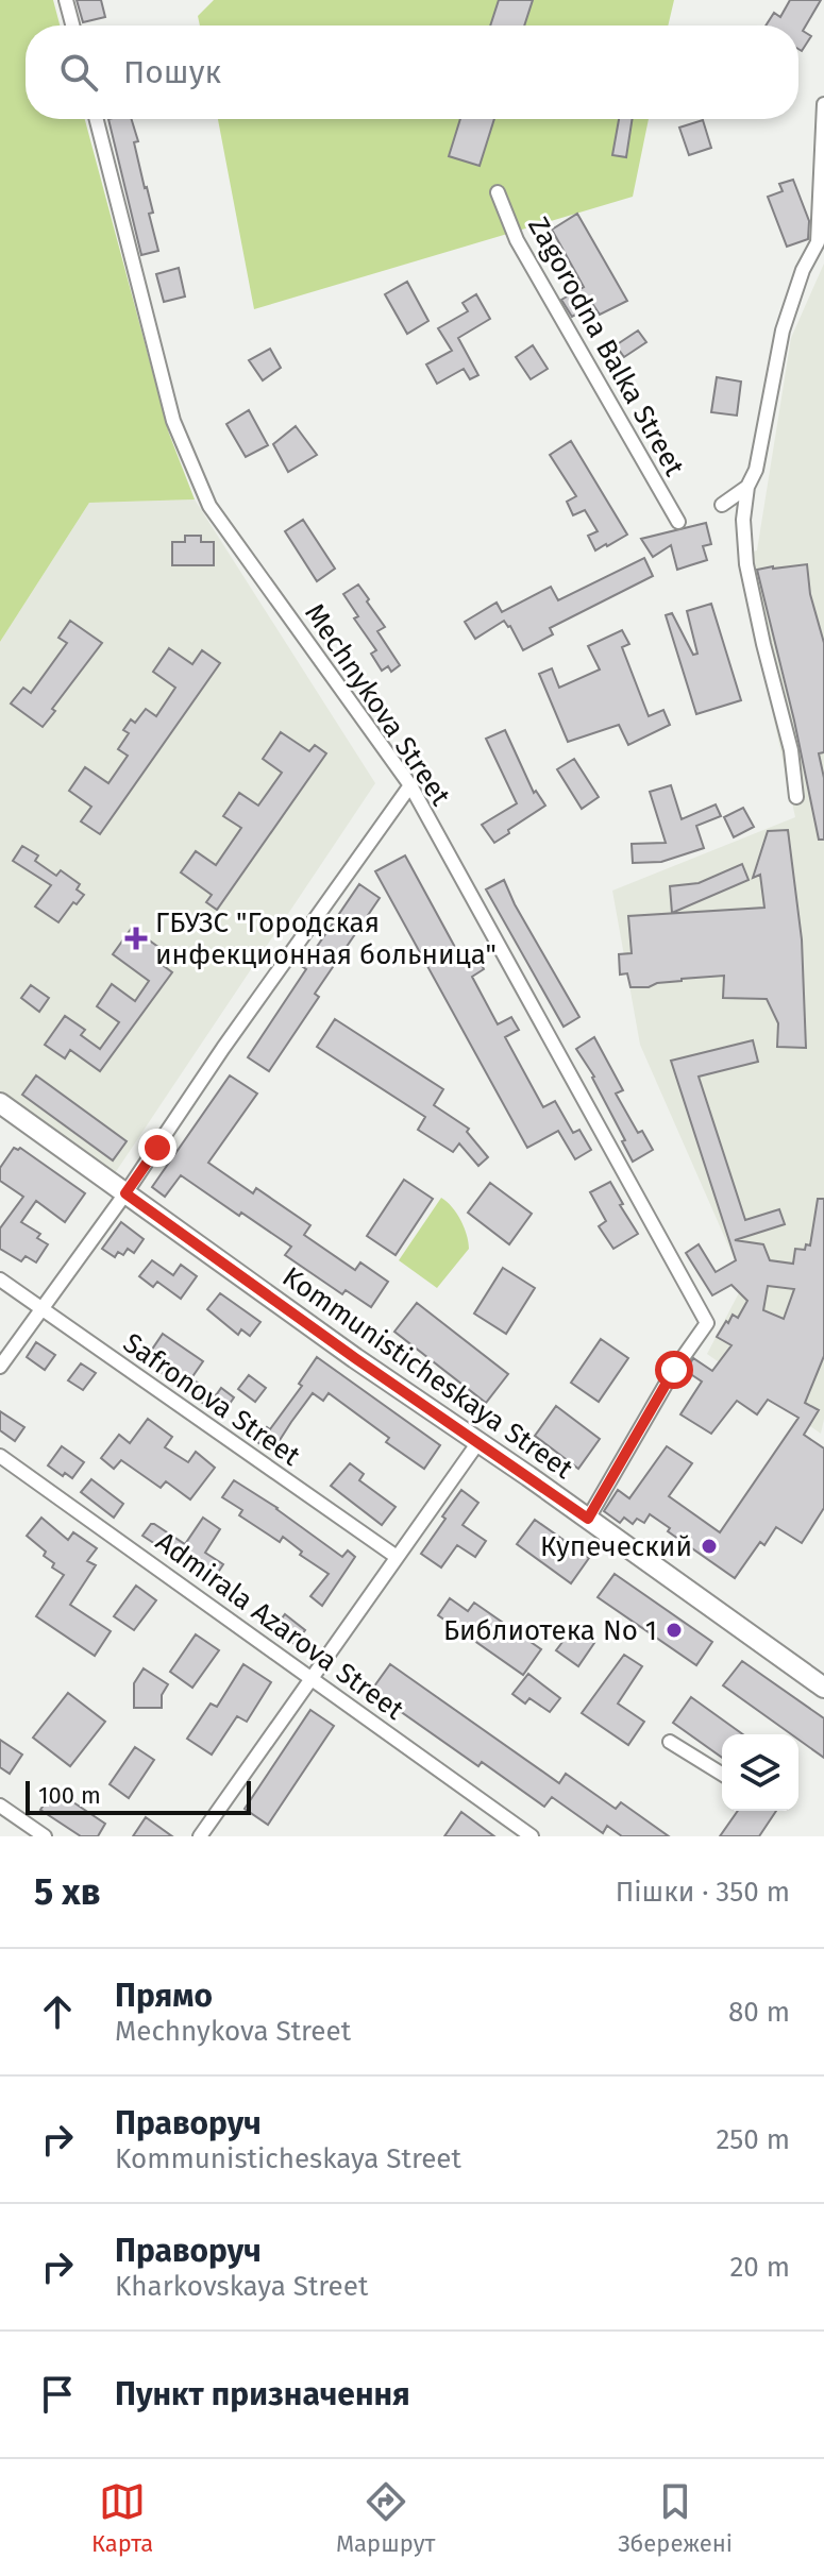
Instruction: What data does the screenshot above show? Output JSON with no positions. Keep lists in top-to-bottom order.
{
  "streets": {
    "street": [
      "Zagorodna Balka Street",
      "Mechnykova Street",
      "Kommunisticheskaya Street",
      "Safronova Street",
      "Admirala Azarova Street"
    ]
  },
  "crossings": [
    ["Mechnykova Street", "Kommunisticheskaya Street"]
  ],
  "places": {
    "health": ["ГБУЗС \"Городская инфекционная больница\""],
    "other": ["Купеческий", "Библиотека No 1"]
  },
  "scale_bar": "100 m",
  "page": {
    "search": "Пошук",
    "scale": "100 m",
    "heading": ["5 хв", "Пішки · 350 m"],
    "list": [
      ["Прямо", "Mechnykova Street", "80 m"],
      ["Праворуч", "Kommunisticheskaya Street", "250 m"],
      ["Праворуч", "Kharkovskaya Street", "20 m"],
      "Пункт призначення"
    ],
    "nav": ["Карта", "Маршрут", "Збережені"]
  }
}
